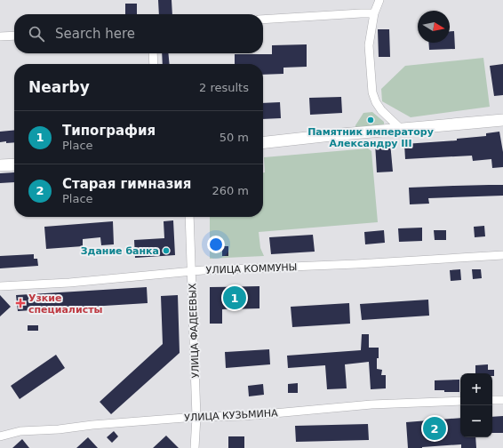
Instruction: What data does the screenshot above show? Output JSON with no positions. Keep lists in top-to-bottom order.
{
  "streets": {
    "street": ["УЛИЦА КОММУНЫ", "УЛИЦА ФАДЕЕВЫХ", "УЛИЦА КУЗЬМИНА"]
  },
  "crossings": [
    ["УЛИЦА КОММУНЫ", "УЛИЦА ФАДЕЕВЫХ"],
    ["УЛИЦА ФАДЕЕВЫХ", "УЛИЦА КУЗЬМИНА"]
  ],
  "places": {
    "other": ["Памятник императору Александру III", "Здание банка"],
    "health": ["Узкие специалисты"]
  },
  "north": "right",
  "page": {
    "search": "Search here",
    "heading": ["Nearby", "2 results"],
    "list": [
      {
        "mark": "1",
        "name": "Типография",
        "note": "Place",
        "value": "50 m"
      },
      {
        "mark": "2",
        "name": "Старая гимназия",
        "note": "Place",
        "value": "260 m"
      }
    ],
    "pins": ["1", "2"],
    "map_buttons": ["+", "−"]
  }
}
